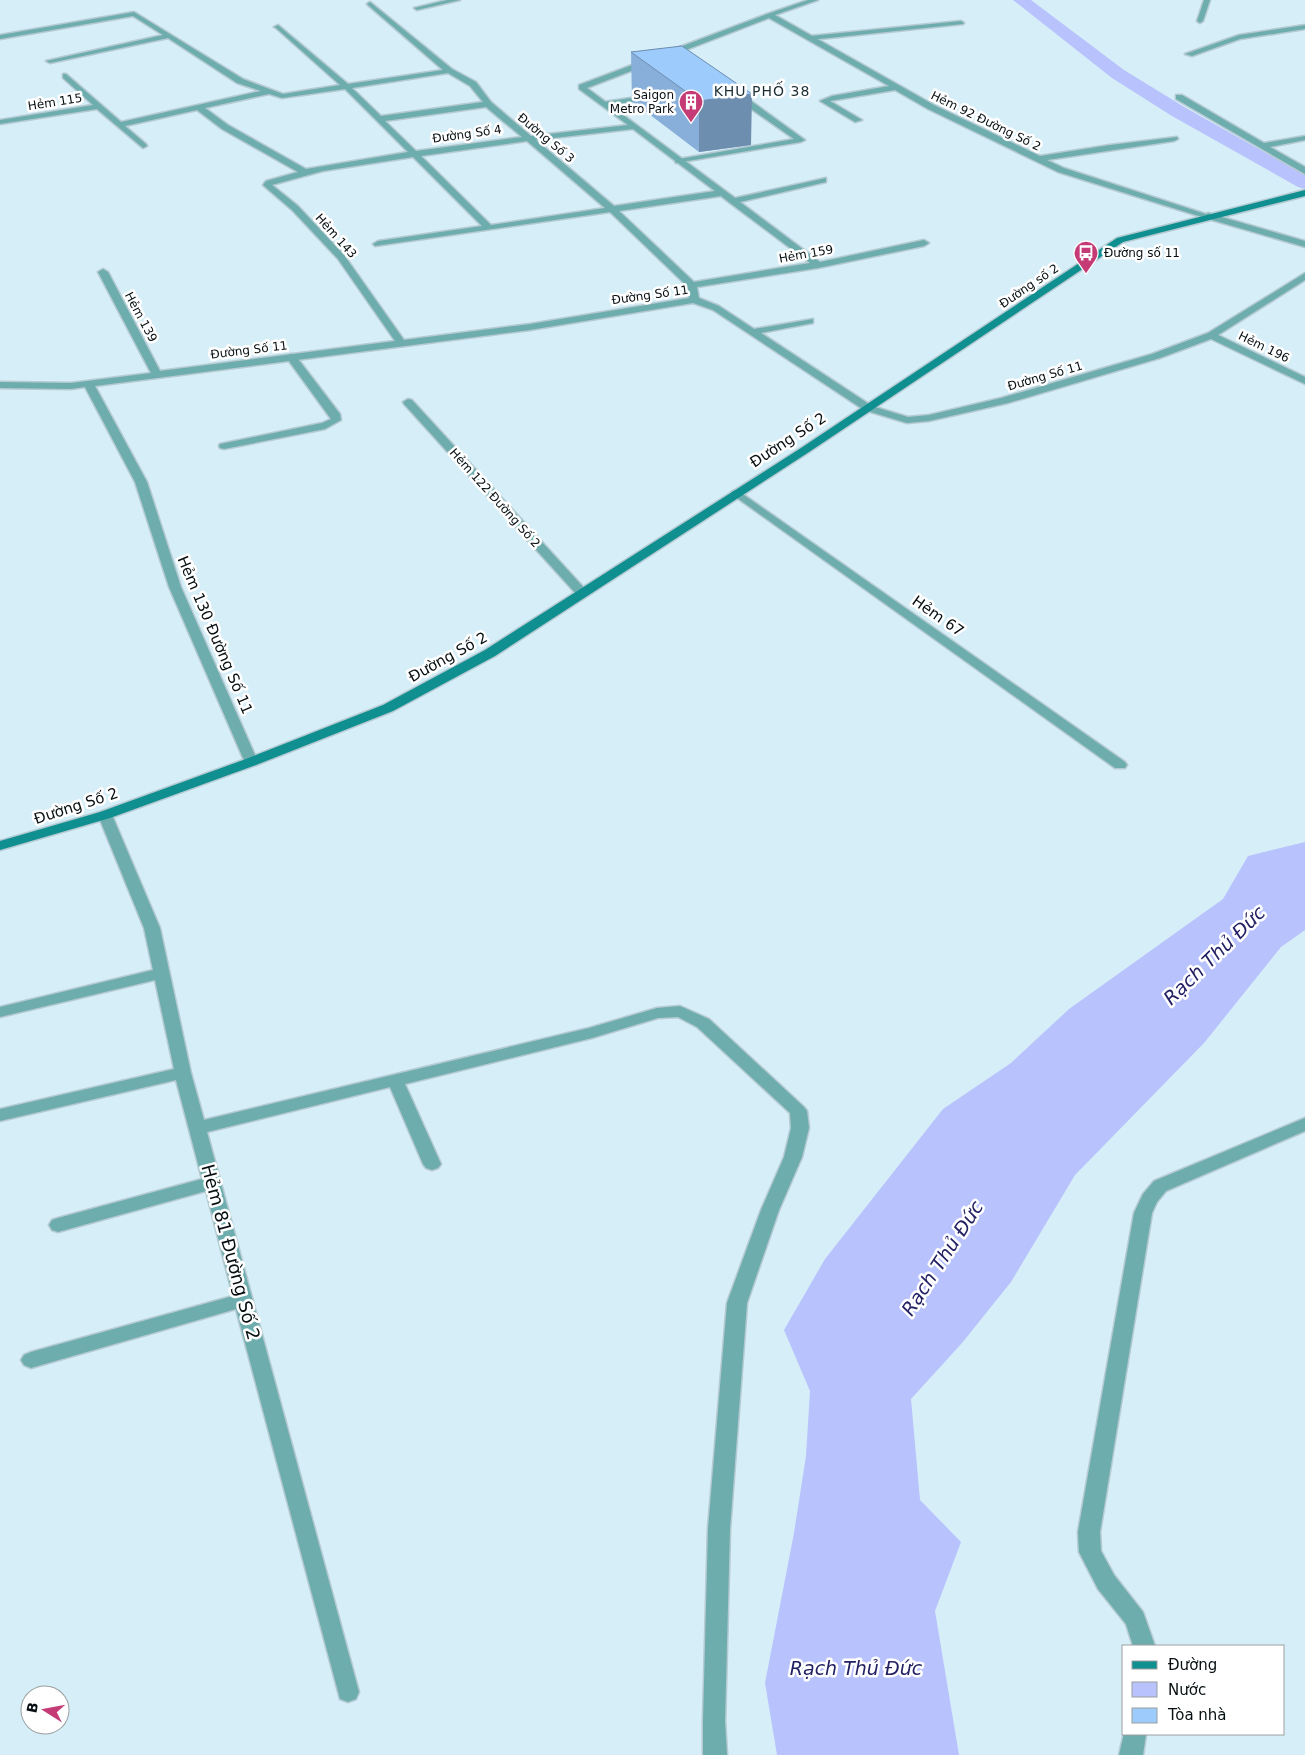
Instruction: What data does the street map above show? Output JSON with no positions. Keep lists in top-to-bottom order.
{
  "streets": {
    "street": [
      "Hẻm 115",
      "Hẻm 92 Đường Số 2",
      "Đường Số 4",
      "Đường Số 3",
      "Hẻm 143",
      "Hẻm 159",
      "Đường số 2",
      "Đường Số 11",
      "Hẻm 139",
      "Hẻm 196",
      "Đường Số 2",
      "Hẻm 122 Đường Số 2",
      "Hẻm 67",
      "Hẻm 130 Đường Số 11",
      "Hẻm 81 Đường Số 2"
    ]
  },
  "crossings": [
    ["Hẻm 92 Đường Số 2", "Đường số 2"],
    ["Đường Số 4", "Đường Số 3"],
    ["Đường Số 4", "Hẻm 143"],
    ["Đường Số 3", "Hẻm 159"],
    ["Hẻm 143", "Đường Số 11"],
    ["Đường số 2", "Đường Số 11"],
    ["Đường số 2", "Đường Số 2"],
    ["Đường Số 11", "Hẻm 139"],
    ["Đường Số 11", "Hẻm 196"],
    ["Đường Số 11", "Đường Số 2"],
    ["Đường Số 11", "Hẻm 130 Đường Số 11"],
    ["Đường Số 2", "Hẻm 122 Đường Số 2"],
    ["Đường Số 2", "Hẻm 67"],
    ["Đường Số 2", "Hẻm 130 Đường Số 11"],
    ["Đường Số 2", "Hẻm 81 Đường Số 2"]
  ],
  "districts": ["KHU PHỐ 38"],
  "water": ["Rạch Thủ Đức"],
  "places": {
    "building": ["Saigon Metro Park"],
    "bus stop": ["Đường số 11"]
  },
  "legend": ["Đường", "Nước", "Tòa nhà"],
  "north": "left"
}
